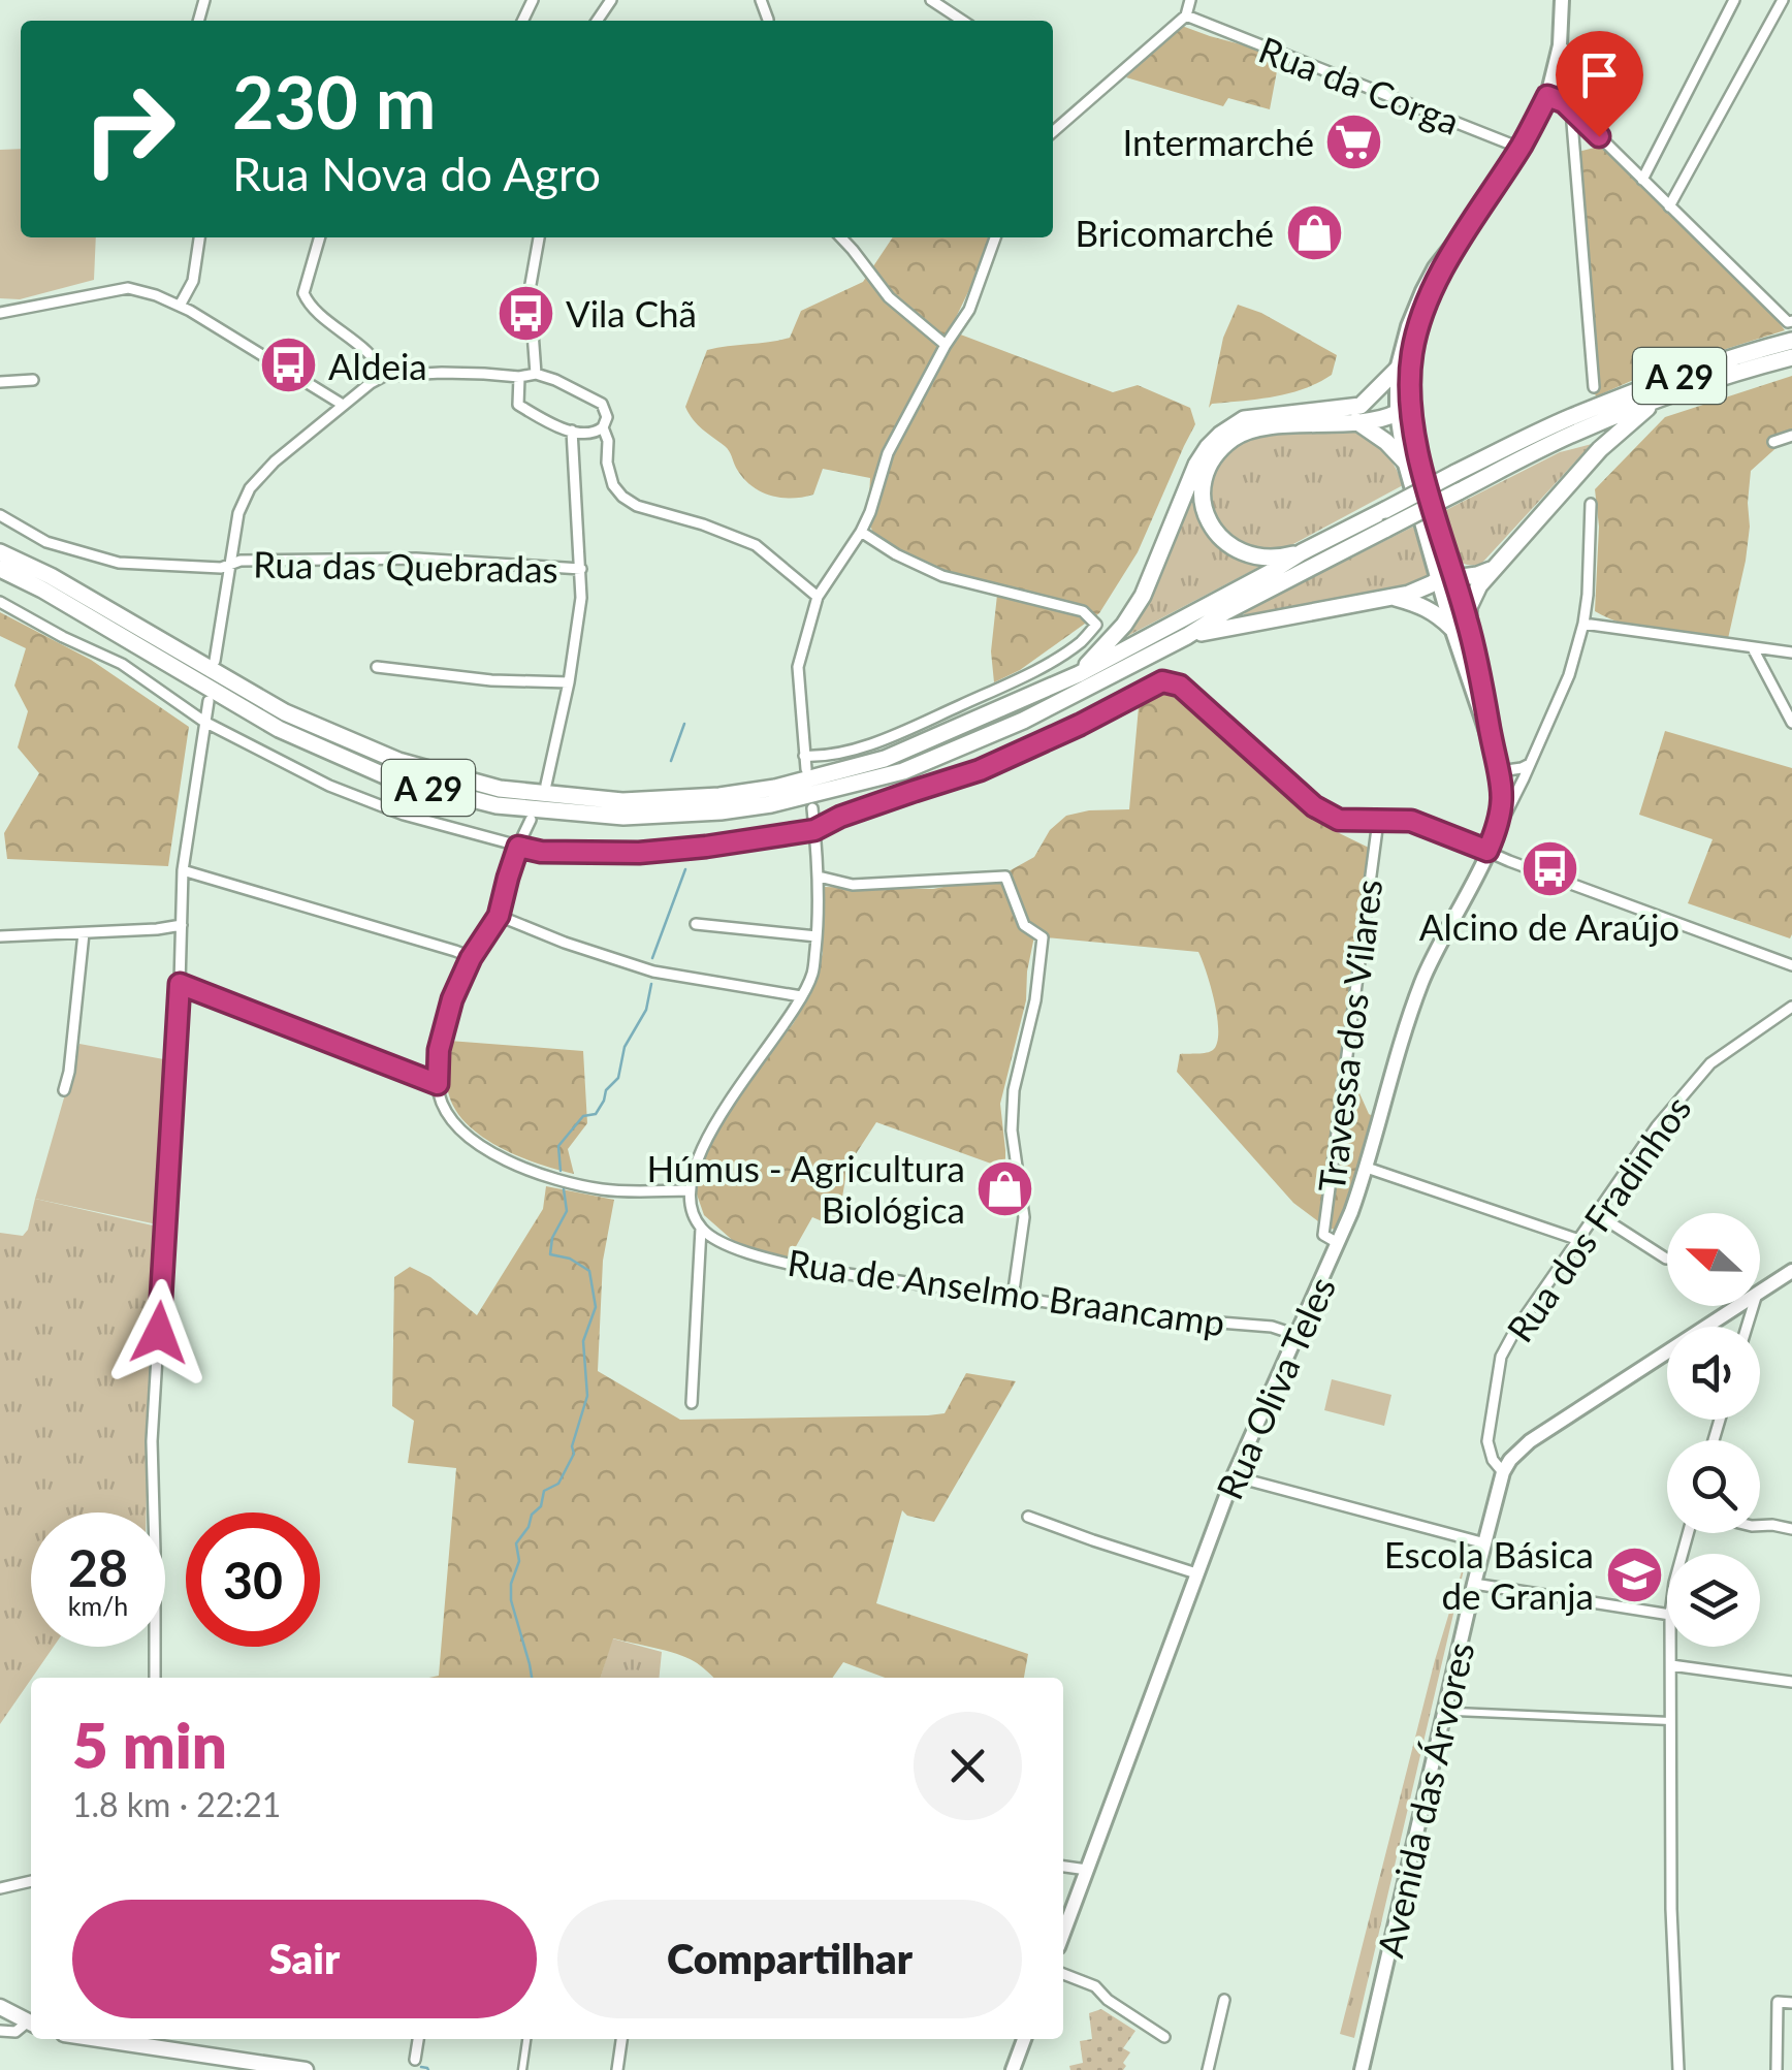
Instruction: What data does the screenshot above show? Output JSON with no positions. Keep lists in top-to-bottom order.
{
  "streets": {
    "highway": ["A 29"],
    "main road": ["Rua Oliva Teles", "Avenida das Árvores"],
    "street": [
      "Rua da Corga",
      "Rua das Quebradas",
      "Travessa dos Vilares",
      "Rua dos Fradinhos",
      "Rua de Anselmo Braancamp"
    ]
  },
  "crossings": [
    ["Rua da Corga", "Rua Oliva Teles"],
    ["Travessa dos Vilares", "Rua Oliva Teles"],
    ["Rua dos Fradinhos", "Avenida das Árvores"],
    ["Rua de Anselmo Braancamp", "Rua Oliva Teles"]
  ],
  "places": {
    "supermarket": ["Intermarché"],
    "shop": ["Bricomarché", "Húmus - Agricultura Biológica"],
    "bus stop": ["Vila Chã", "Aldeia", "Alcino de Araújo"],
    "school or university": ["Escola Básica de Granja"]
  },
  "north": "left",
  "page": {
    "turn": ["230 m", "Rua Nova do Agro"],
    "speed": "28 km/h",
    "limit": "30",
    "heading": ["5 min", "1.8 km · 22:21"],
    "buttons": ["Sair", "Compartilhar"]
  }
}
